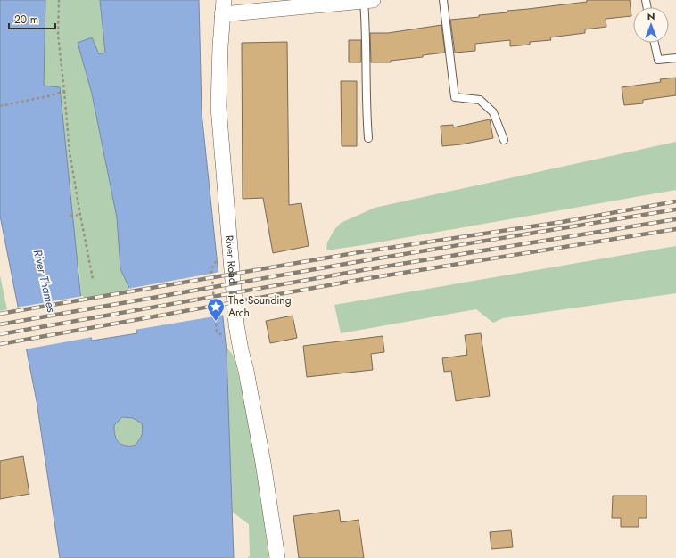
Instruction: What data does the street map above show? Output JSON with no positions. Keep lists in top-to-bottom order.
{
  "streets": {
    "street": ["River Road"]
  },
  "water": ["River Thames"],
  "places": {
    "place": ["The Sounding Arch"]
  },
  "scale_bar": "20 m",
  "north": "top"
}
